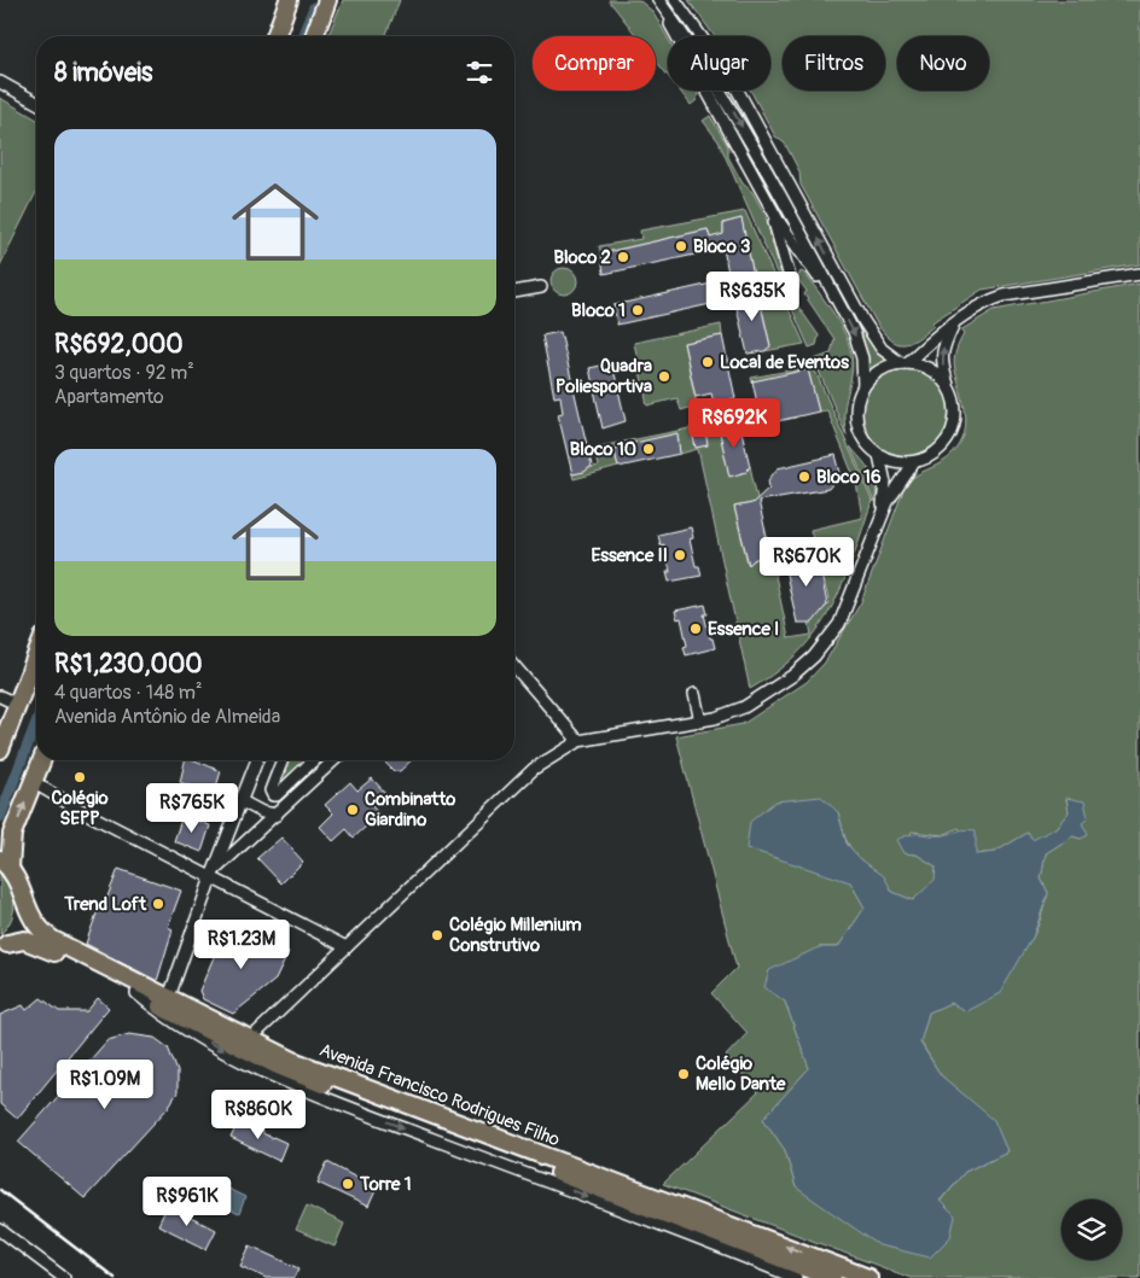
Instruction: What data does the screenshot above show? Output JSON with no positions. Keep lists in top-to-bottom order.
{
  "streets": {
    "main road": ["Avenida Francisco Rodrigues Filho"]
  },
  "places": [
    "Bloco 3",
    "Bloco 2",
    "Bloco 1",
    "Local de Eventos",
    "Quadra Poliesportiva",
    "Bloco 10",
    "Bloco 16",
    "Essence II",
    "Essence I",
    "Colégio SEPP",
    "Combinatto Giardino",
    "Trend Loft",
    "Colégio Millenium Construtivo",
    "Colégio Mello Dante",
    "Torre 1"
  ],
  "page": {
    "chip": [
      "Comprar",
      "Alugar",
      "Filtros",
      "Novo"
    ],
    "heading": "8 imóveis",
    "list": [
      {
        "name": "R$692,000",
        "note": "3 quartos · 92 m² · Apartamento"
      },
      {
        "name": "R$1,230,000",
        "note": "4 quartos · 148 m² · Avenida Antônio de Almeida"
      }
    ],
    "price": [
      "R$635K",
      "R$692K",
      "R$670K",
      "R$765K",
      "R$1.23M",
      "R$1.09M",
      "R$860K",
      "R$961K"
    ]
  }
}
